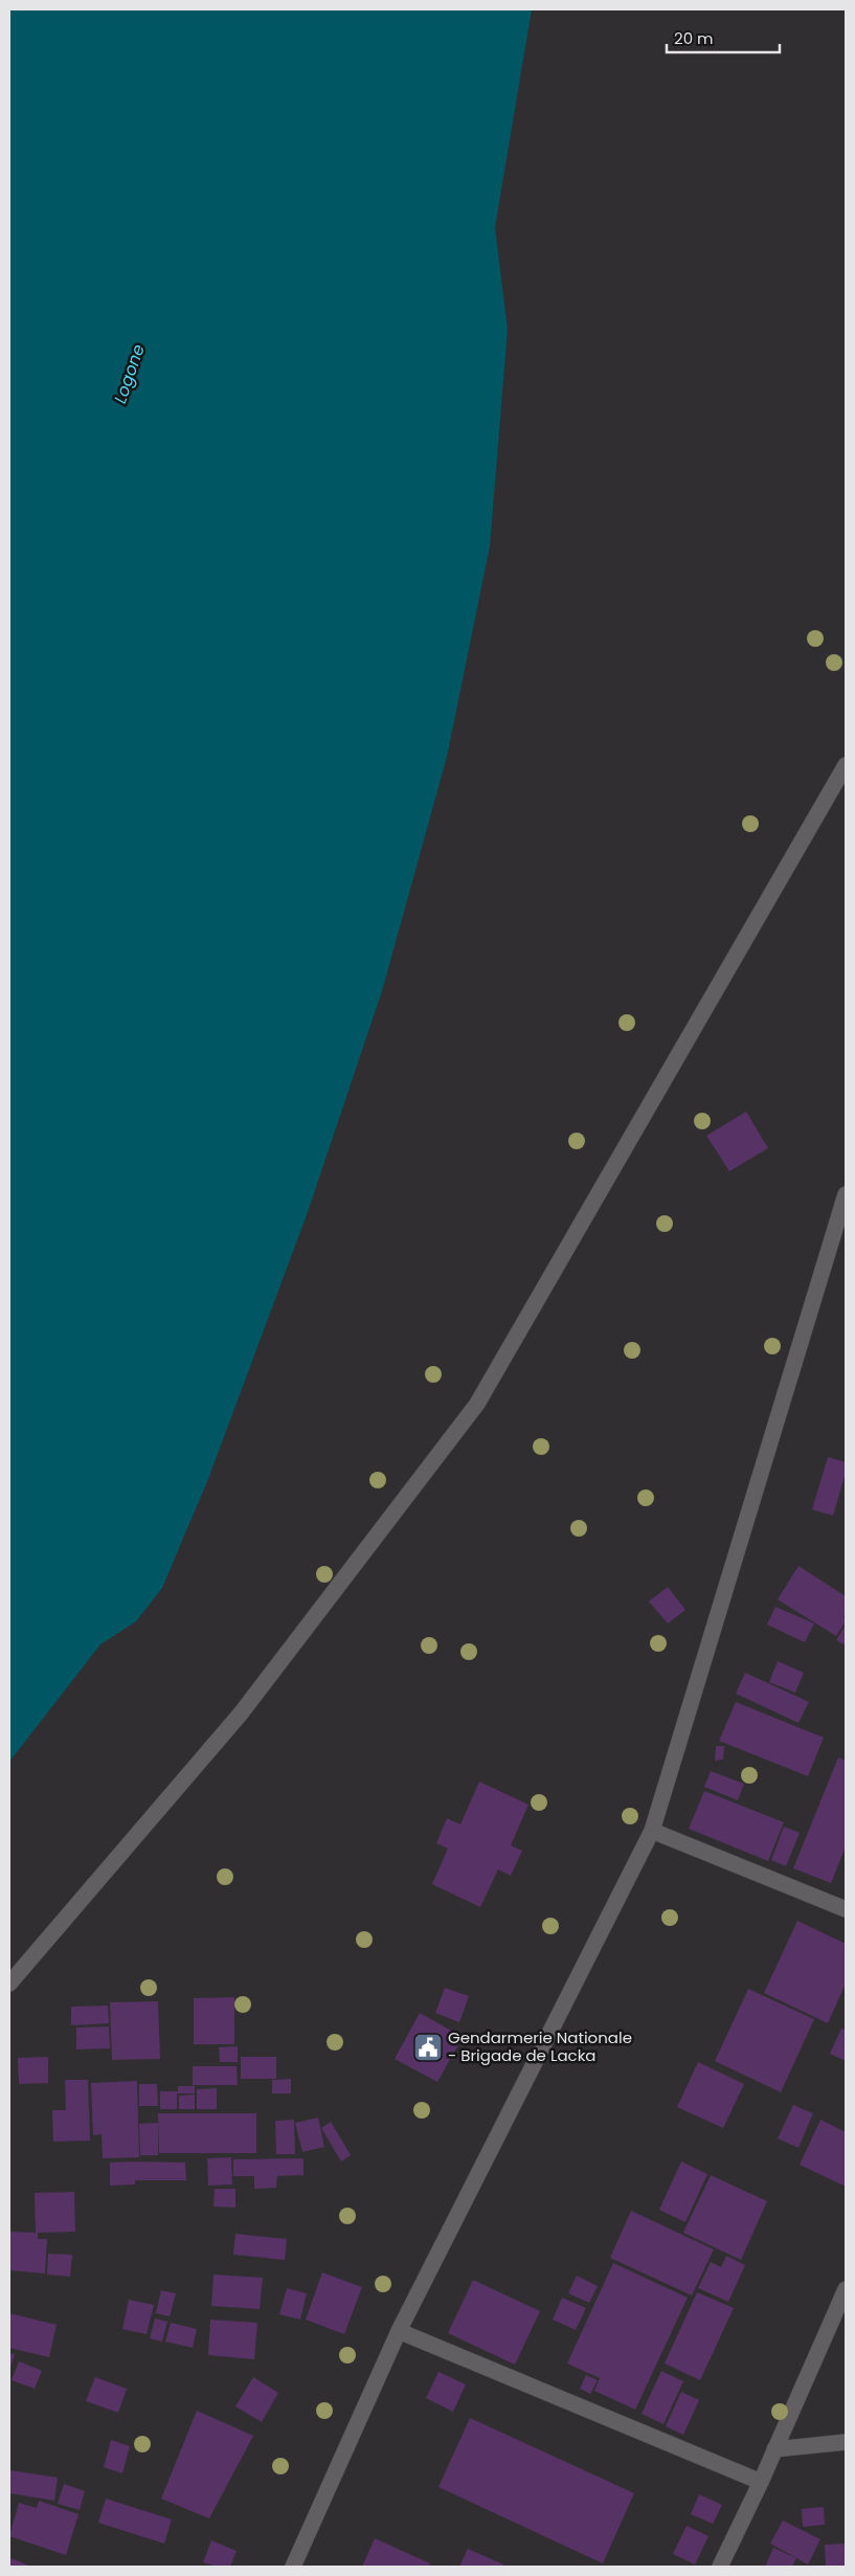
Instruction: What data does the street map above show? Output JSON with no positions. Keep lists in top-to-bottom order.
{
  "water": ["Logone"],
  "places": {
    "public building": ["Gendarmerie Nationale - Brigade de Lacka"]
  },
  "scale_bar": "20 m"
}
